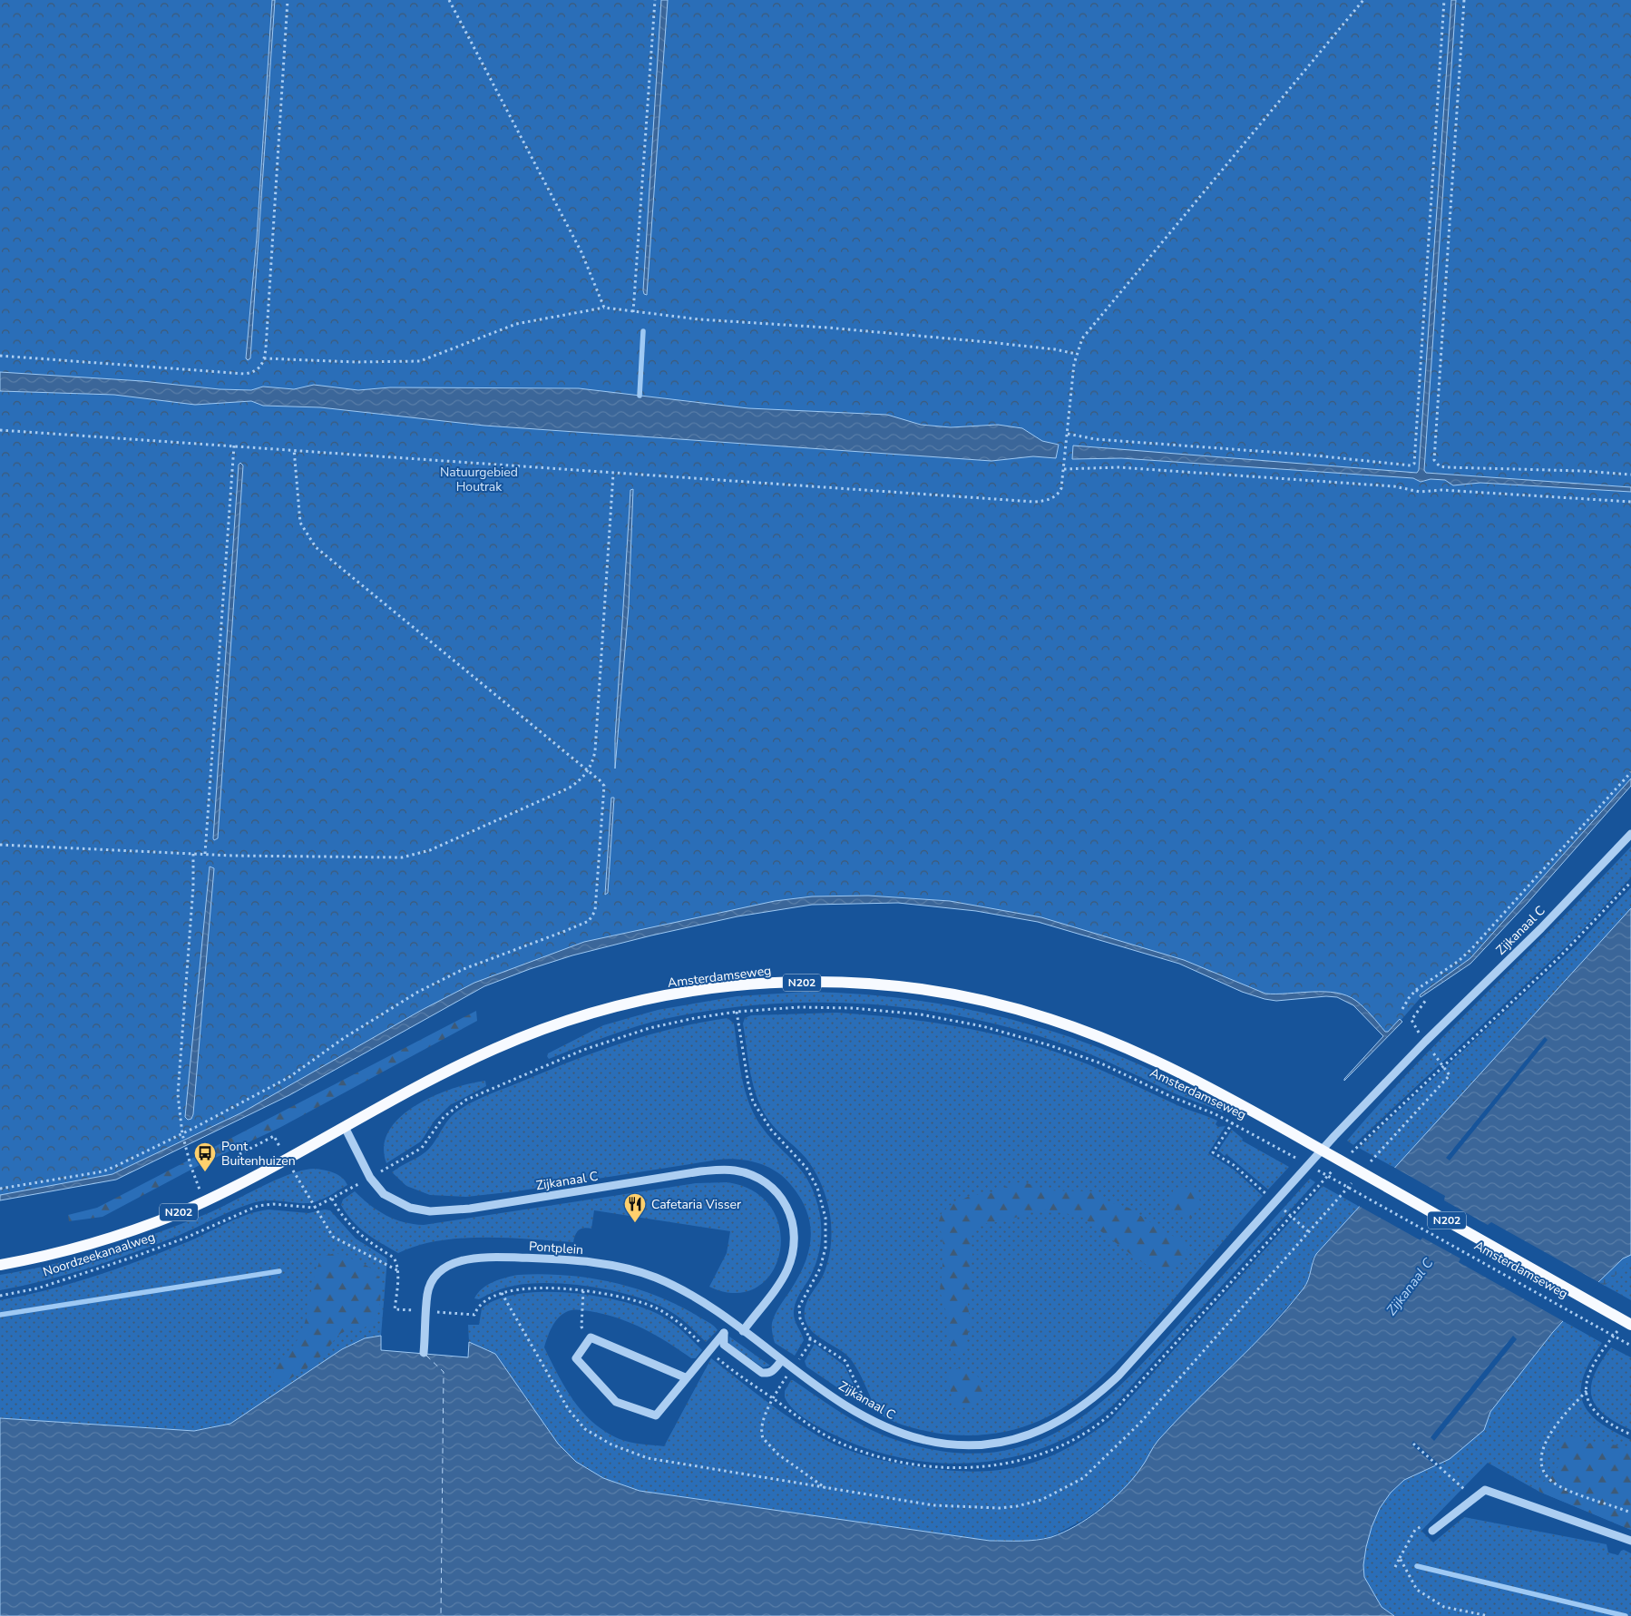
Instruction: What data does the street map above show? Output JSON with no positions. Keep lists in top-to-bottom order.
{
  "streets": {
    "main road": ["Amsterdamseweg", "N202", "Noordzeekanaalweg"],
    "street": ["Zijkanaal C", "Pontplein"]
  },
  "crossings": [
    ["Zijkanaal C", "Amsterdamseweg"],
    ["Zijkanaal C", "Pontplein"],
    ["Zijkanaal C", "Noordzeekanaalweg"],
    ["Amsterdamseweg", "Noordzeekanaalweg"]
  ],
  "water": ["Zijkanaal C"],
  "parks": ["Natuurgebied Houtrak"],
  "places": {
    "bus stop": ["Pont Buitenhuizen"],
    "restaurant": ["Cafetaria Visser"]
  }
}
